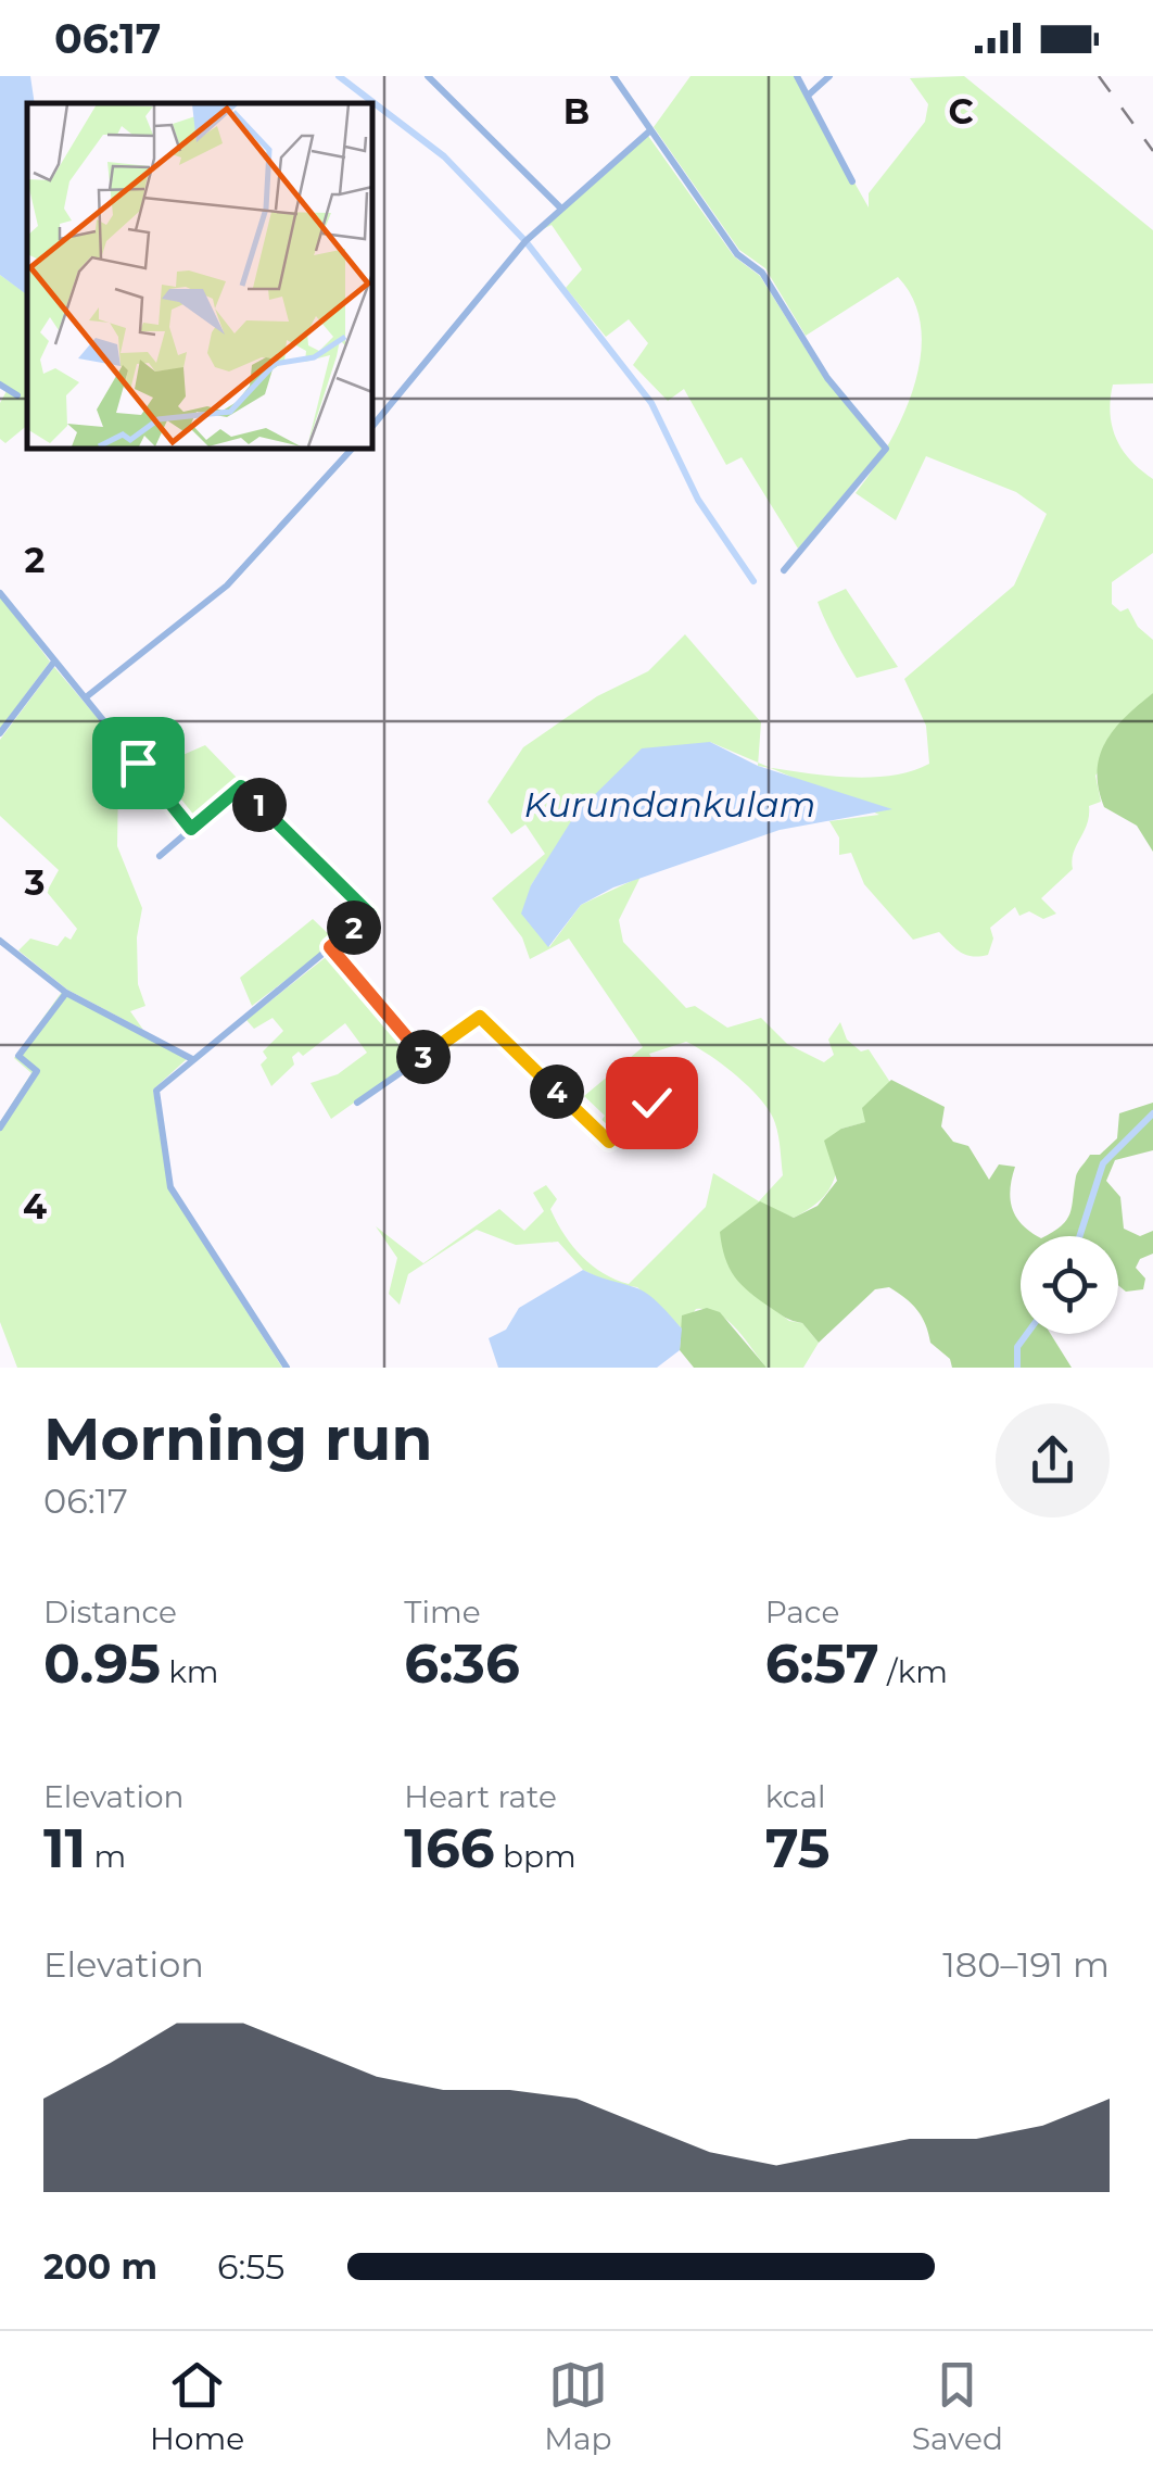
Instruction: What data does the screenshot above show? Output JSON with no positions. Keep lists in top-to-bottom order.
{
  "water": ["Kurundankulam"],
  "page": {
    "status": "06:17",
    "pins": [
      "1",
      "2",
      "3",
      "4"
    ],
    "heading": ["Morning run", "06:17"],
    "stats": [
      ["Distance", "0.95 km"],
      ["Time", "6:36"],
      ["Pace", "6:57 /km"],
      ["Elevation", "11 m"],
      ["Heart rate", "166 bpm"],
      ["kcal", "75"]
    ],
    "chart": ["Elevation", "180–191 m"],
    "list": [
      {
        "name": "200 m",
        "note": "6:55"
      }
    ],
    "tabs": ["Home", "Map", "Saved"]
  },
  "grid": {
    "columns": ["B", "C"],
    "rows": ["2", "3", "4"]
  }
}
